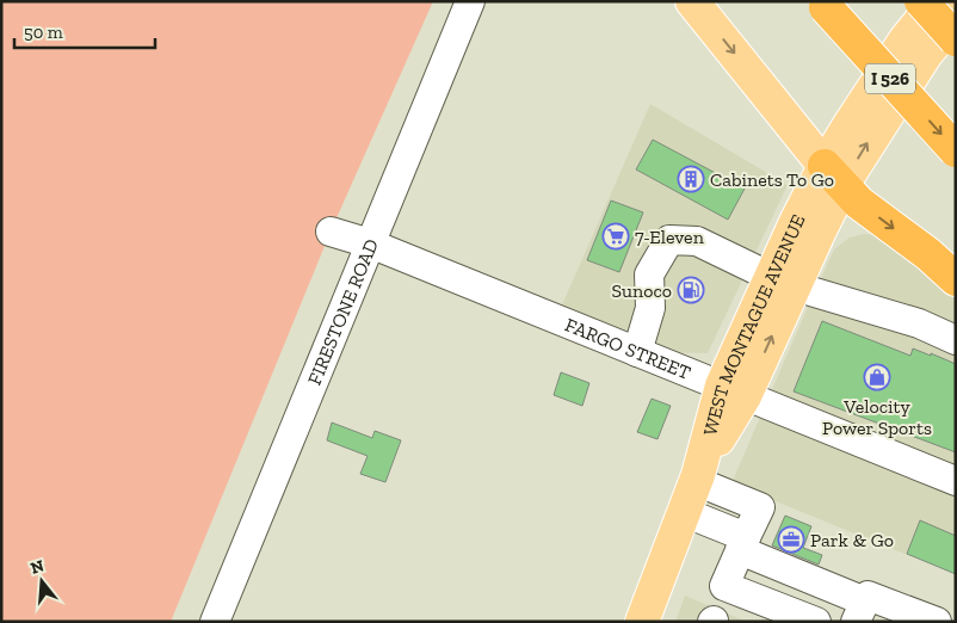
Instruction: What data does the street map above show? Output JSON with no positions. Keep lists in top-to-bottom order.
{
  "streets": {
    "highway": ["I 526"],
    "main road": ["WEST MONTAGUE AVENUE"],
    "street": ["FIRESTONE ROAD", "FARGO STREET"]
  },
  "crossings": [
    ["FIRESTONE ROAD", "FARGO STREET"],
    ["WEST MONTAGUE AVENUE", "FARGO STREET"]
  ],
  "places": {
    "building": ["Cabinets To Go"],
    "supermarket": ["7-Eleven"],
    "fuel station": ["Sunoco"],
    "shop": ["Velocity Power Sports"],
    "office": ["Park & Go"]
  },
  "scale_bar": "50 m",
  "north": "top"
}
